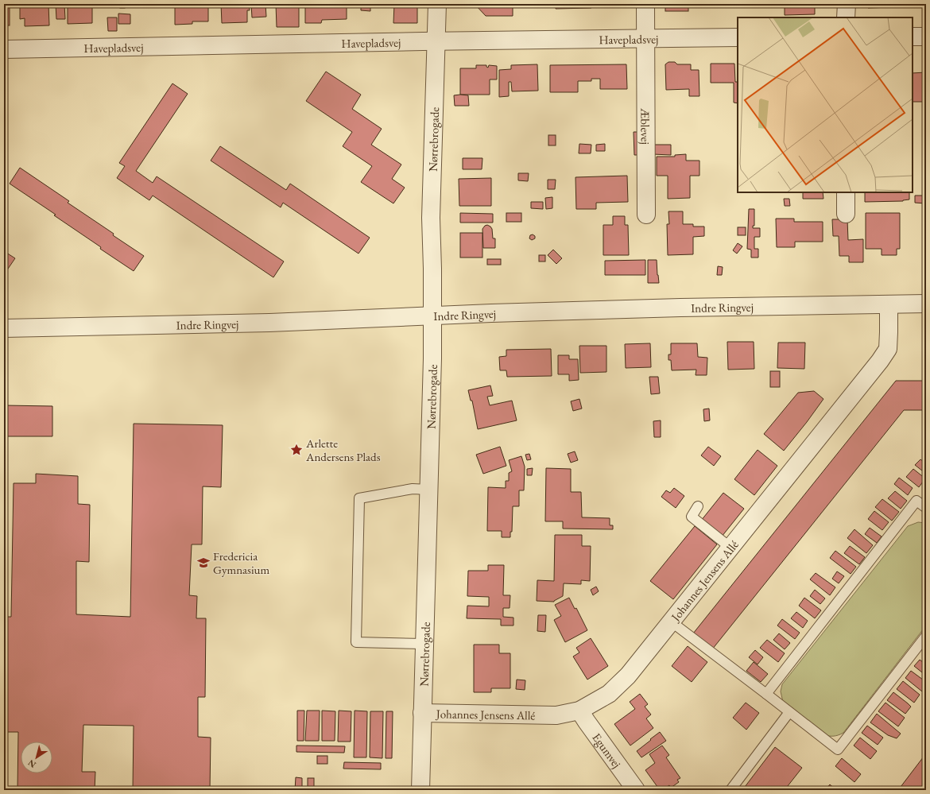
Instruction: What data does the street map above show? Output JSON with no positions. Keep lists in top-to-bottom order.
{
  "streets": {
    "street": [
      "Havepladsvej",
      "Æblevej",
      "Nørrebrogade",
      "Indre Ringvej",
      "Johannes Jensens Allé",
      "Egumvej"
    ]
  },
  "crossings": [
    ["Havepladsvej", "Æblevej"],
    ["Havepladsvej", "Nørrebrogade"],
    ["Nørrebrogade", "Indre Ringvej"],
    ["Nørrebrogade", "Johannes Jensens Allé"],
    ["Indre Ringvej", "Johannes Jensens Allé"],
    ["Johannes Jensens Allé", "Egumvej"]
  ],
  "places": {
    "place": ["Arlette Andersens Plads"],
    "school or university": ["Fredericia Gymnasium"]
  },
  "north": "bottom left"
}
